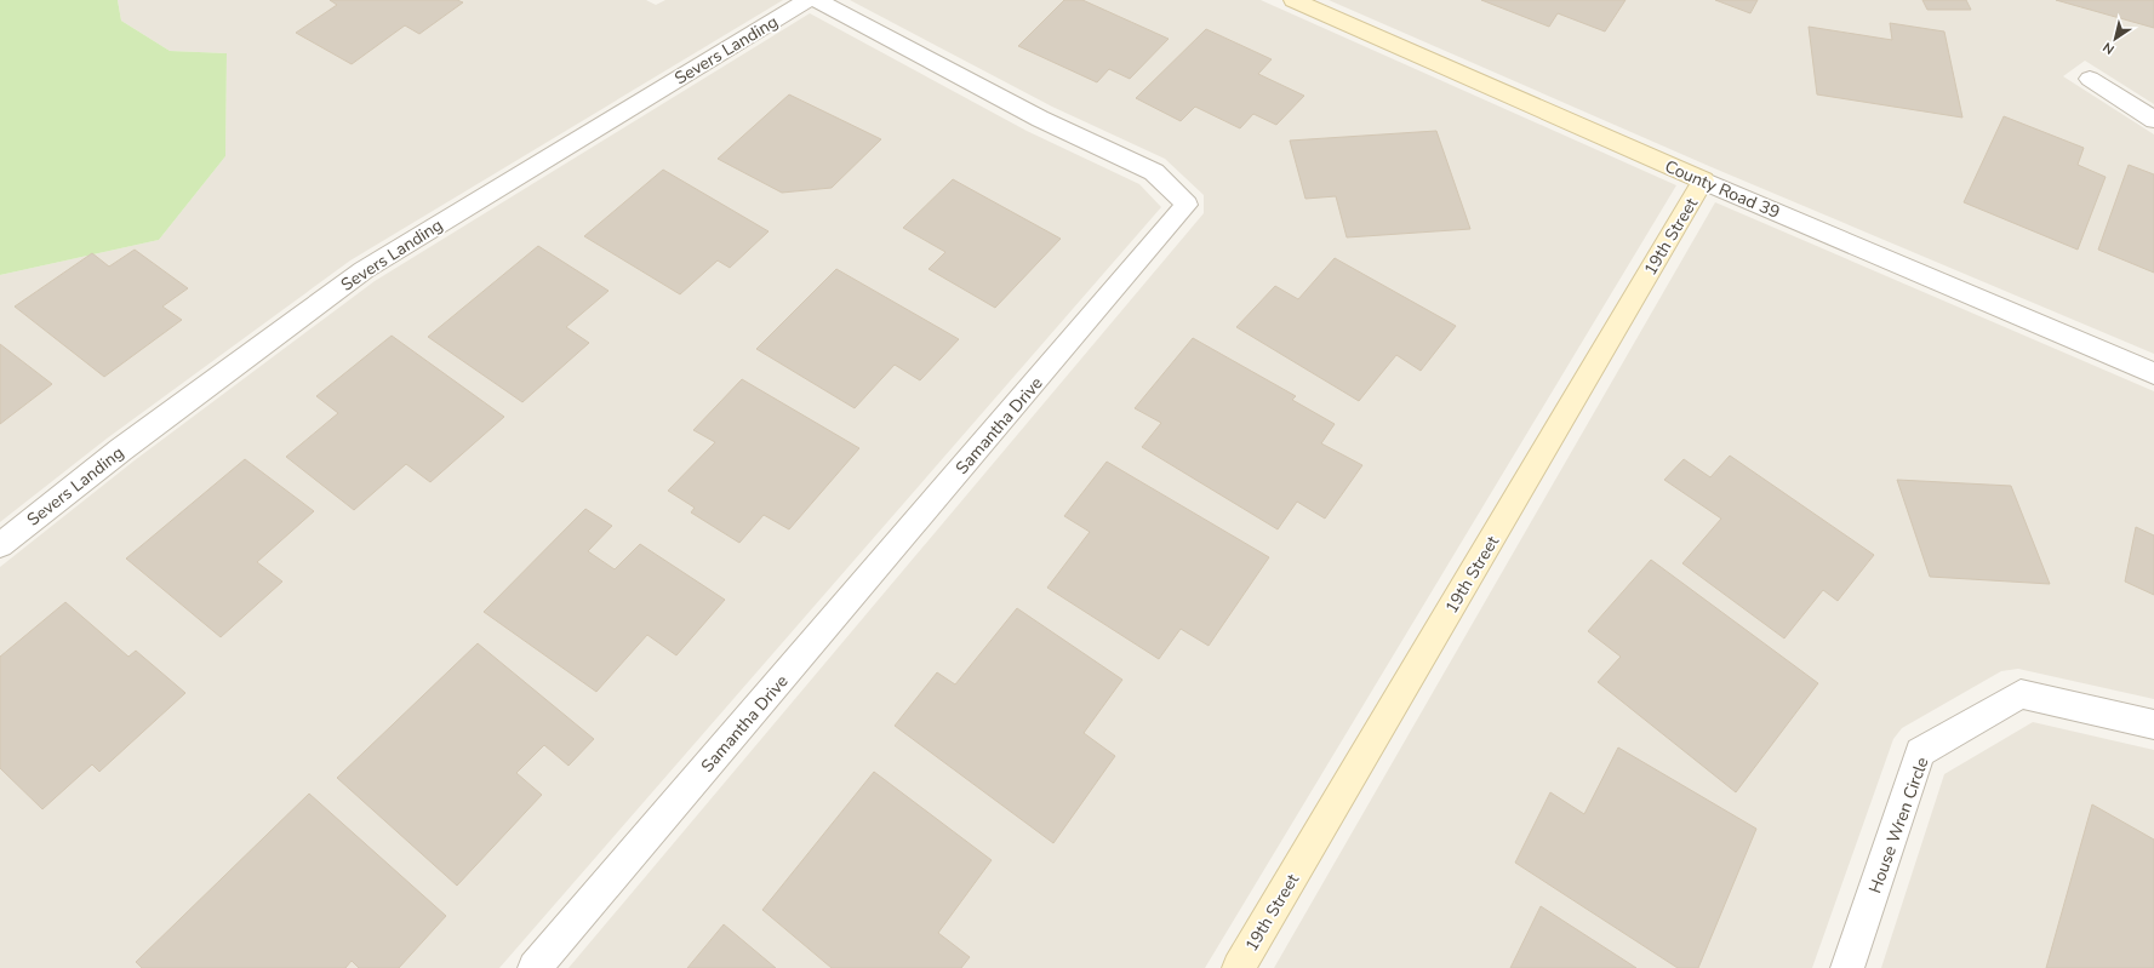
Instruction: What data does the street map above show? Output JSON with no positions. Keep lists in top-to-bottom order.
{
  "streets": {
    "street": [
      "Severs Landing",
      "County Road 39",
      "19th Street",
      "Samantha Drive",
      "House Wren Circle"
    ]
  },
  "crossings": [
    ["County Road 39", "19th Street"]
  ],
  "north": "bottom left"
}
